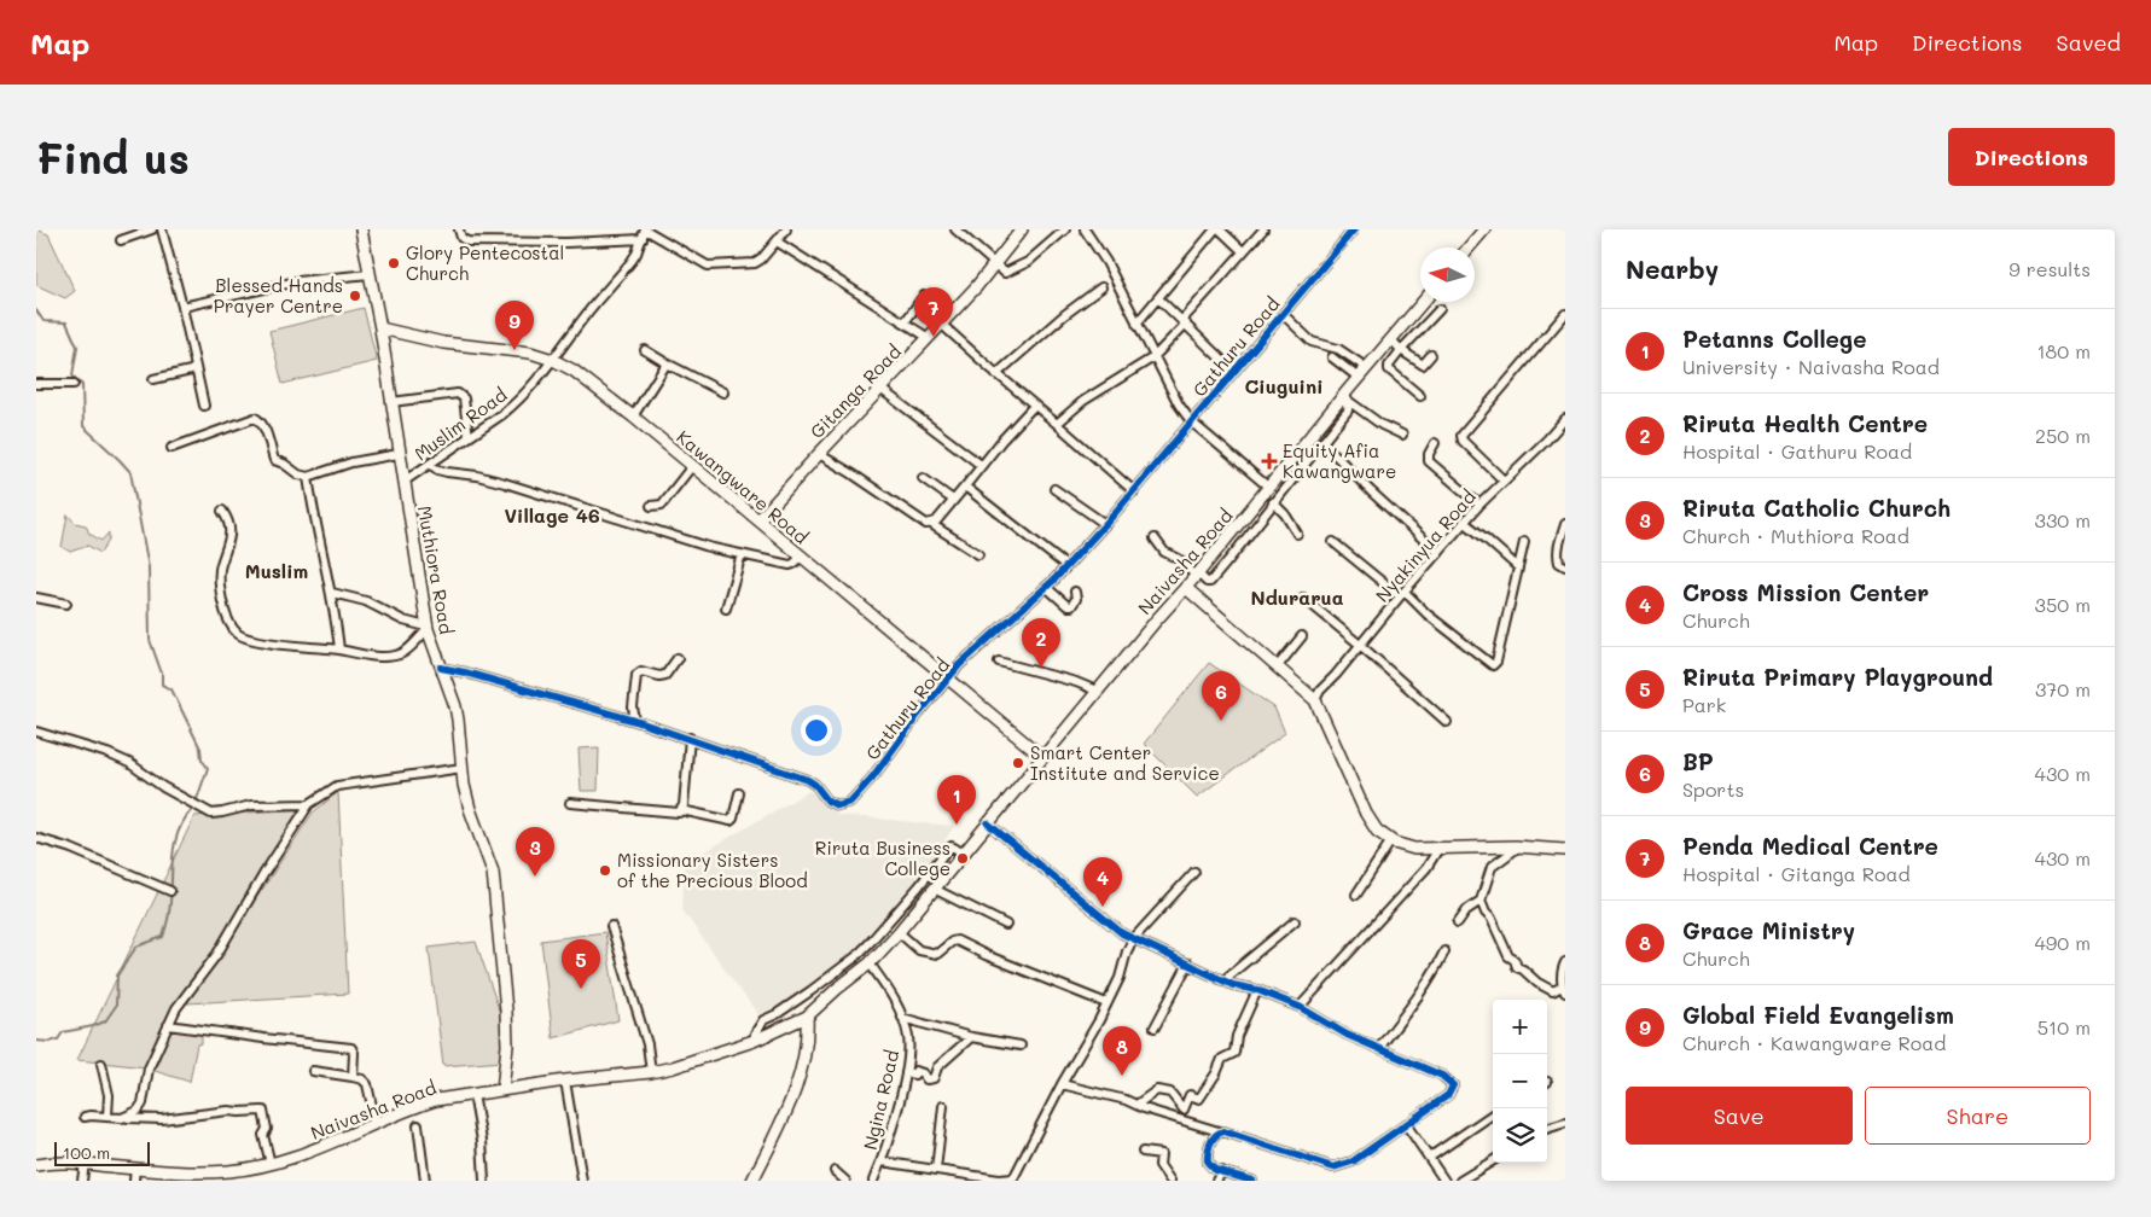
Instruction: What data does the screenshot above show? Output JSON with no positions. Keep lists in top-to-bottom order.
{
  "streets": {
    "main road": [
      "Gitanga Road",
      "Kawangware Road",
      "Naivasha Road",
      "Muthiora Road"
    ],
    "street": [
      "Gathuru Road",
      "Muslim Road",
      "Nyakinyua Road",
      "Ngina Road"
    ]
  },
  "crossings": [
    ["Gathuru Road", "Kawangware Road"],
    ["Gathuru Road", "Muthiora Road"],
    ["Gitanga Road", "Kawangware Road"],
    ["Muslim Road", "Kawangware Road"],
    ["Muslim Road", "Muthiora Road"],
    ["Kawangware Road", "Naivasha Road"],
    ["Kawangware Road", "Muthiora Road"],
    ["Naivasha Road", "Muthiora Road"],
    ["Naivasha Road", "Ngina Road"]
  ],
  "districts": [
    "Ciuguini",
    "Village 46",
    "Muslim",
    "Ndurarua"
  ],
  "places": {
    "other": [
      "Glory Pentecostal Church",
      "Blessed Hands Prayer Centre",
      "Smart Center Institute and Service",
      "Riruta Business College",
      "Missionary Sisters of the Precious Blood"
    ],
    "health": ["Equity Afia Kawangware"]
  },
  "scale_bar": "100 m",
  "north": "left",
  "page": {
    "header": "Map",
    "nav": ["Map", "Directions", "Saved"],
    "buttons": [
      "Directions",
      ["Save", "Share"]
    ],
    "title": "Find us",
    "heading": ["Nearby", "9 results"],
    "pins": [
      "7",
      "9",
      "2",
      "6",
      "1",
      "3",
      "4",
      "5",
      "8"
    ],
    "list": [
      {
        "mark": "1",
        "name": "Petanns College",
        "note": "University · Naivasha Road",
        "value": "180 m"
      },
      {
        "mark": "2",
        "name": "Riruta Health Centre",
        "note": "Hospital · Gathuru Road",
        "value": "250 m"
      },
      {
        "mark": "3",
        "name": "Riruta Catholic Church",
        "note": "Church · Muthiora Road",
        "value": "330 m"
      },
      {
        "mark": "4",
        "name": "Cross Mission Center",
        "note": "Church",
        "value": "350 m"
      },
      {
        "mark": "5",
        "name": "Riruta Primary Playground",
        "note": "Park",
        "value": "370 m"
      },
      {
        "mark": "6",
        "name": "BP",
        "note": "Sports",
        "value": "430 m"
      },
      {
        "mark": "7",
        "name": "Penda Medical Centre",
        "note": "Hospital · Gitanga Road",
        "value": "430 m"
      },
      {
        "mark": "8",
        "name": "Grace Ministry",
        "note": "Church",
        "value": "490 m"
      },
      {
        "mark": "9",
        "name": "Global Field Evangelism",
        "note": "Church · Kawangware Road",
        "value": "510 m"
      }
    ],
    "map_buttons": ["+", "−"],
    "scale": "100 m"
  }
}
